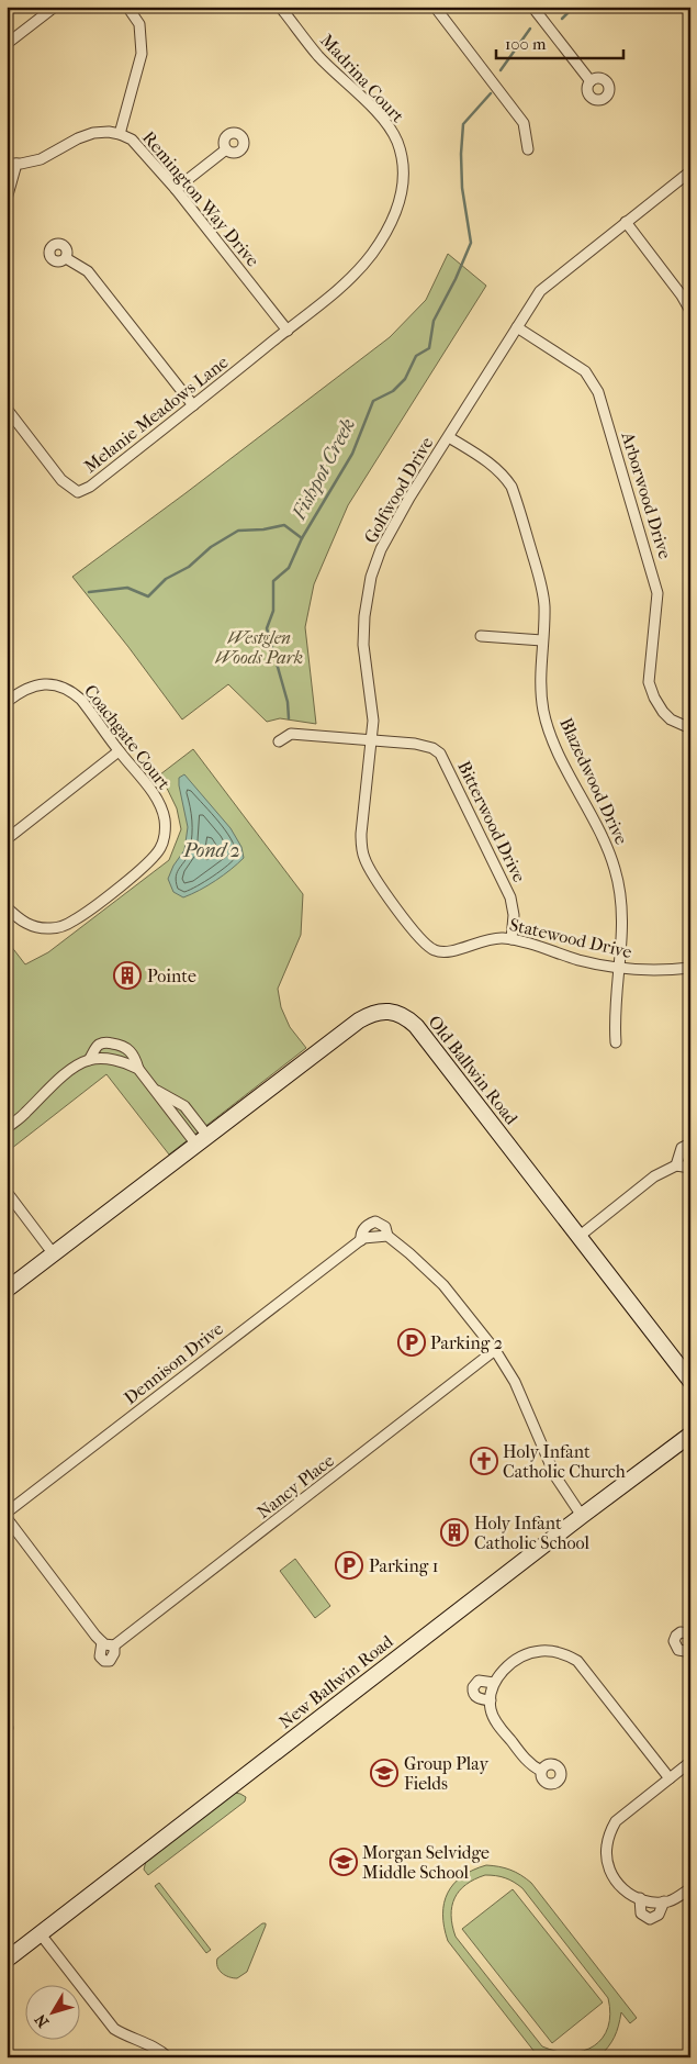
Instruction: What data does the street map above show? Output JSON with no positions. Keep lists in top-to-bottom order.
{
  "streets": {
    "street": [
      "Madrina Court",
      "Remington Way Drive",
      "Melanie Meadows Lane",
      "Golfwood Drive",
      "Arborwood Drive",
      "Coachgate Court",
      "Blazedwood Drive",
      "Bitterwood Drive",
      "Statewood Drive",
      "Old Ballwin Road",
      "Dennison Drive",
      "Nancy Place",
      "New Ballwin Road"
    ]
  },
  "crossings": [
    ["Madrina Court", "Remington Way Drive"],
    ["Madrina Court", "Melanie Meadows Lane"],
    ["Remington Way Drive", "Melanie Meadows Lane"],
    ["Golfwood Drive", "Arborwood Drive"],
    ["Golfwood Drive", "Blazedwood Drive"],
    ["Golfwood Drive", "Bitterwood Drive"],
    ["Golfwood Drive", "Statewood Drive"],
    ["Blazedwood Drive", "Statewood Drive"],
    ["Bitterwood Drive", "Statewood Drive"],
    ["Dennison Drive", "Nancy Place"],
    ["Dennison Drive", "New Ballwin Road"]
  ],
  "water": ["Fishpot Creek", "Pond 2"],
  "parks": ["Westglen Woods Park"],
  "places": {
    "building": ["Pointe", "Holy Infant Catholic School"],
    "parking": ["Parking 2", "Parking 1"],
    "church": ["Holy Infant Catholic Church"],
    "school or university": ["Group Play Fields", "Morgan Selvidge Middle School"]
  },
  "scale_bar": "100 m",
  "north": "bottom left"
}
